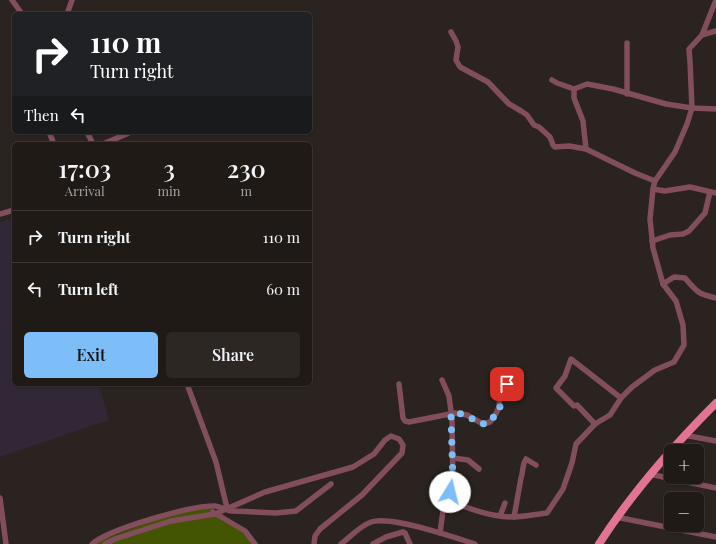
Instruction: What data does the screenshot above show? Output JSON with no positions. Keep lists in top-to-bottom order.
{
  "page": {
    "turn": ["110 m", "Turn right"],
    "then": "Then",
    "eta": [
      "17:03",
      "Arrival",
      "3",
      "min",
      "230",
      "m"
    ],
    "list": [
      {
        "name": "Turn right",
        "value": "110 m"
      },
      {
        "name": "Turn left",
        "value": "60 m"
      }
    ],
    "buttons": ["Exit", "Share"],
    "map_buttons": ["+", "−"]
  }
}
